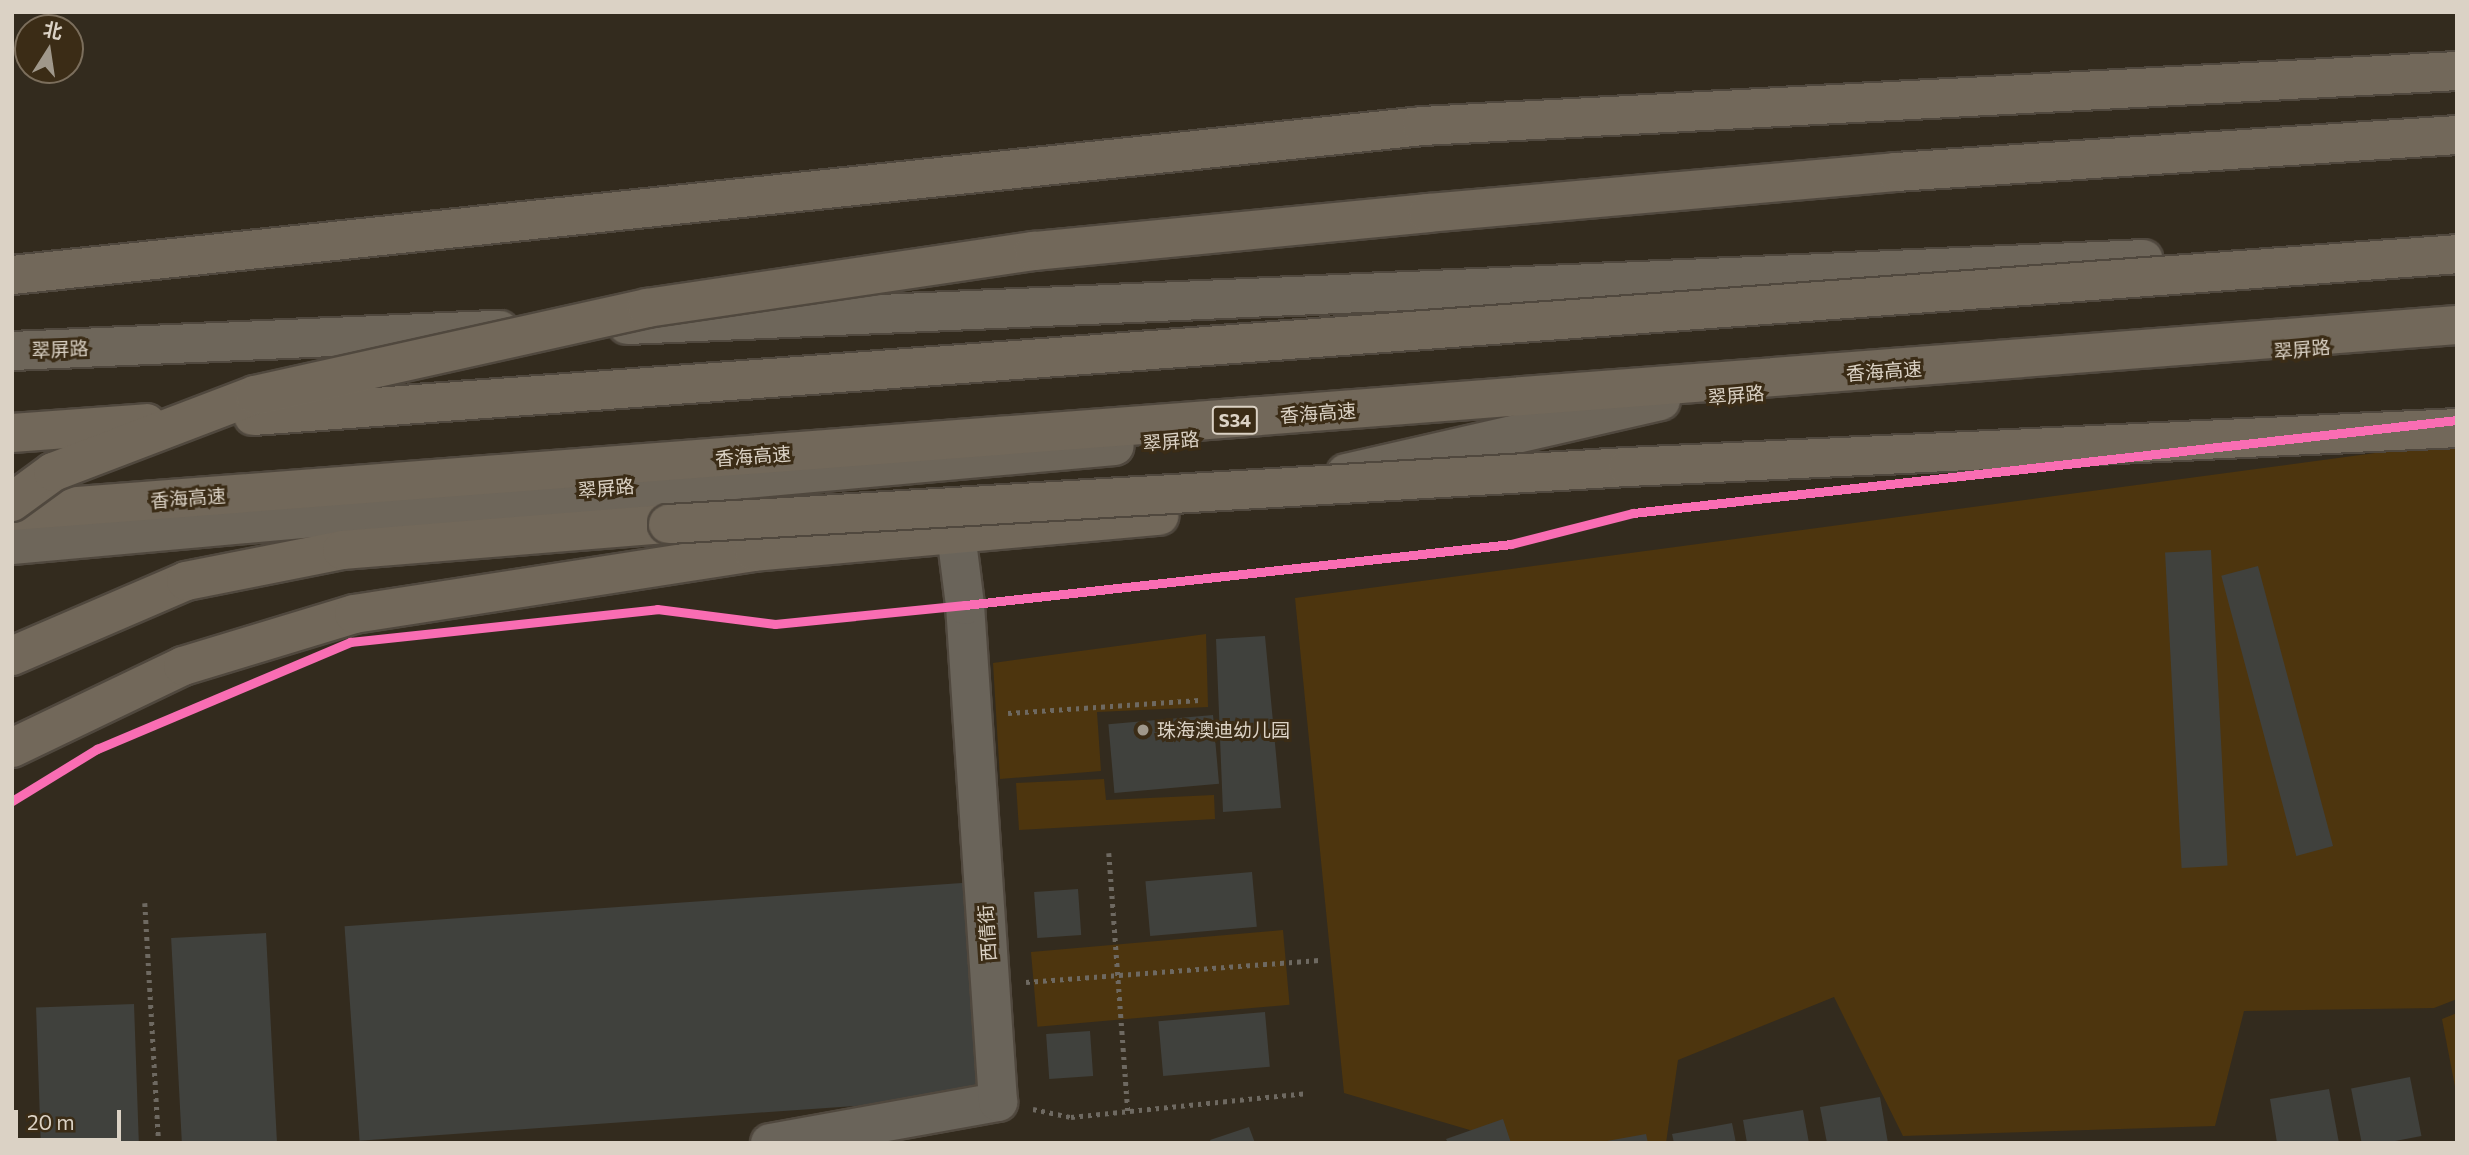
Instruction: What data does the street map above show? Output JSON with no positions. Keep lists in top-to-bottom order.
{
  "streets": {
    "highway": ["香海高速", "S34"],
    "main road": ["翠屏路"],
    "lane": ["西倩街"]
  },
  "places": ["珠海澳迪幼儿园"],
  "scale_bar": "20 m",
  "north": "top"
}
